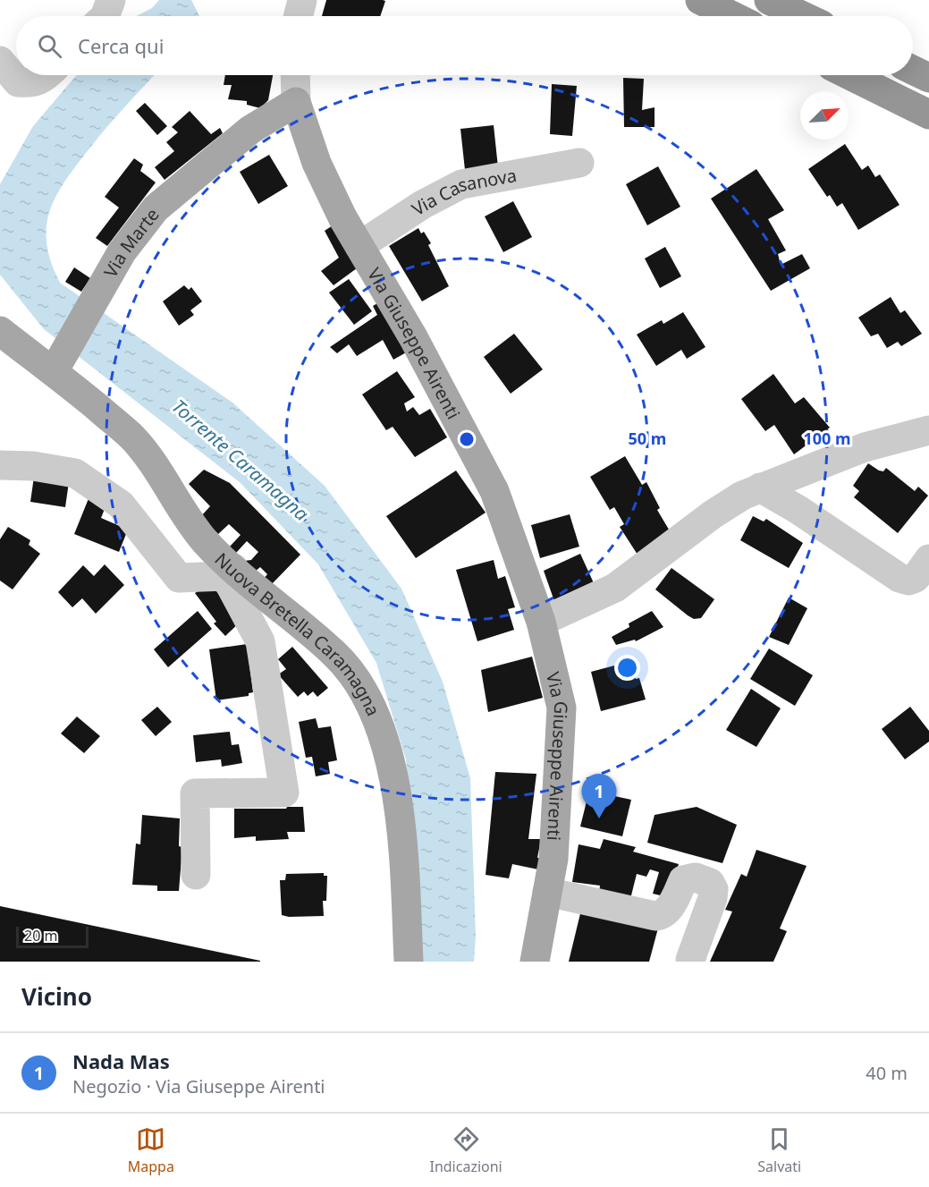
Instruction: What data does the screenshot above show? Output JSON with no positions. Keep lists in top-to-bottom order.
{
  "streets": {
    "main road": ["Via Marte", "Via Giuseppe Airenti", "Nuova Bretella Caramagna"],
    "street": ["Via Casanova"]
  },
  "crossings": [
    ["Via Casanova", "Via Giuseppe Airenti"],
    ["Via Marte", "Via Giuseppe Airenti"],
    ["Via Marte", "Nuova Bretella Caramagna"]
  ],
  "water": ["Torrente Caramagna"],
  "scale_bar": "20 m",
  "north": "top right",
  "page": {
    "search": "Cerca qui",
    "pins": "1",
    "scale": "20 m",
    "heading": "Vicino",
    "list": [
      {
        "mark": "1",
        "name": "Nada Mas",
        "note": "Negozio · Via Giuseppe Airenti",
        "value": "40 m"
      }
    ],
    "nav": ["Mappa", "Indicazioni", "Salvati"]
  },
  "rings": ["50 m", "100 m"]
}
